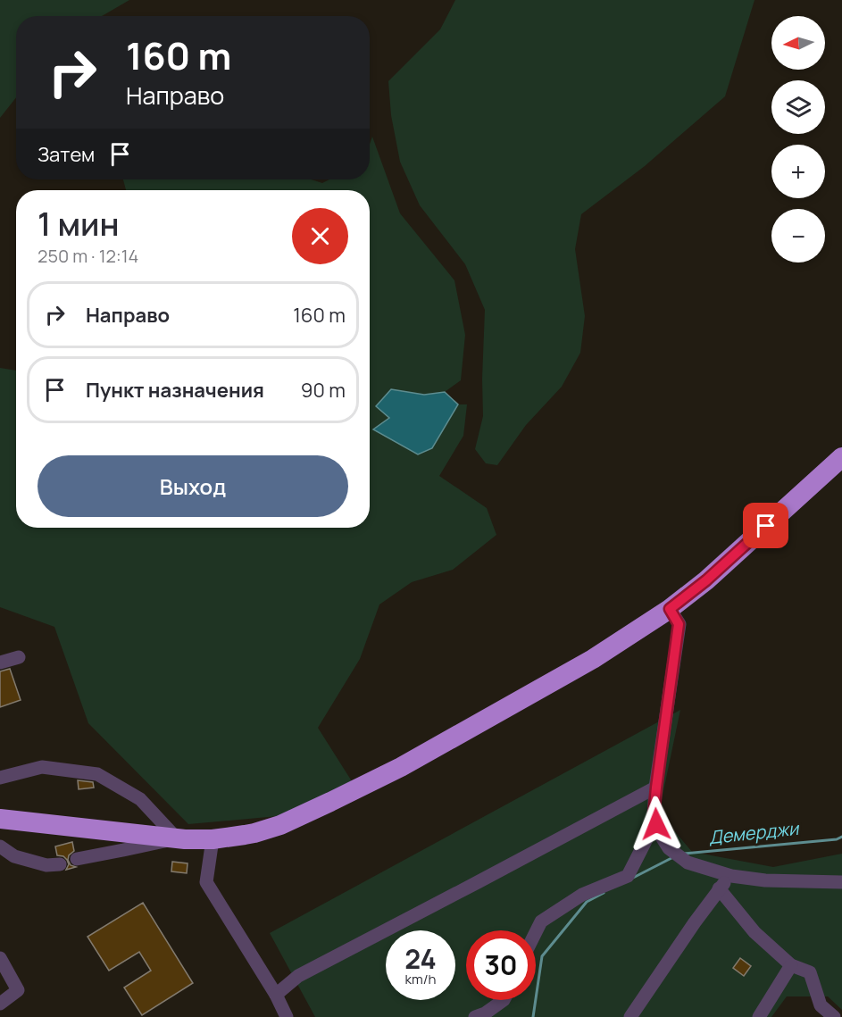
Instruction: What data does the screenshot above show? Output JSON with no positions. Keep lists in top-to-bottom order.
{
  "water": ["Демерджи"],
  "north": "left",
  "page": {
    "map_buttons": ["+", "−"],
    "turn": ["160 m", "Направо"],
    "then": "Затем",
    "heading": ["1 мин", "250 m · 12:14"],
    "list": [
      {
        "name": "Направо",
        "value": "160 m"
      },
      {
        "name": "Пункт назначения",
        "value": "90 m"
      }
    ],
    "buttons": "Выход",
    "speed": "24 km/h",
    "limit": "30"
  }
}
